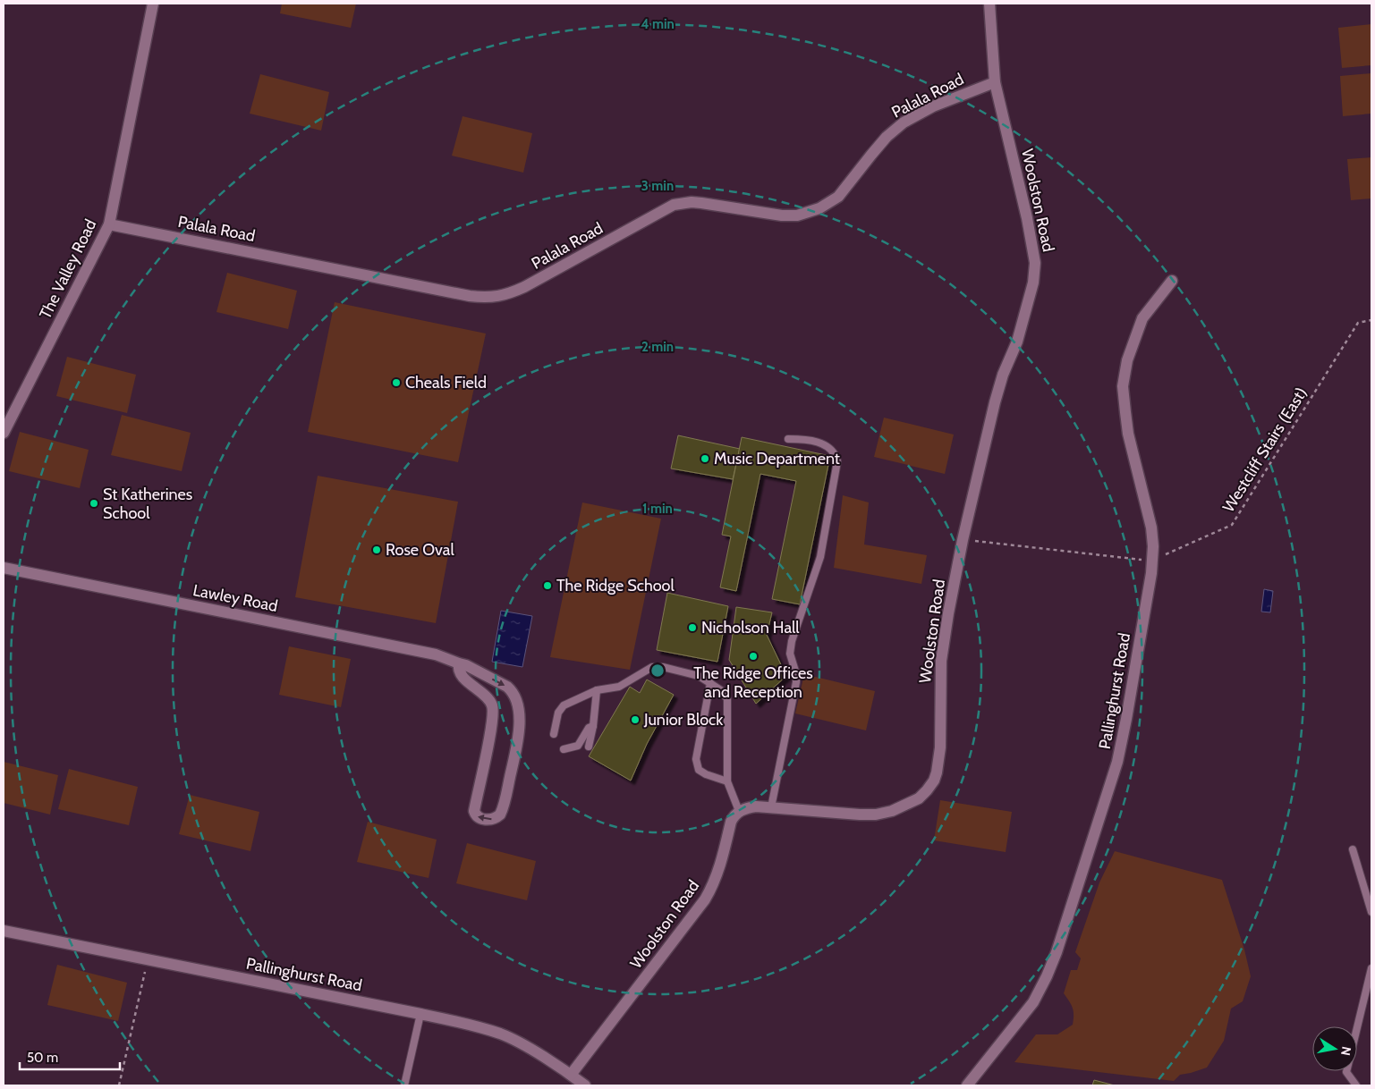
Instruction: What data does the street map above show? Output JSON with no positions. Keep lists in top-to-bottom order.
{
  "streets": {
    "street": [
      "Palala Road",
      "Woolston Road",
      "The Valley Road",
      "Lawley Road",
      "Pallinghurst Road"
    ],
    "path": ["Westcliff Stairs (East)"]
  },
  "crossings": [
    ["Palala Road", "Woolston Road"],
    ["Palala Road", "The Valley Road"],
    ["Woolston Road", "Pallinghurst Road"],
    ["Westcliff Stairs (East)", "Pallinghurst Road"]
  ],
  "places": [
    "Cheals Field",
    "Music Department",
    "St Katherines School",
    "Rose Oval",
    "The Ridge School",
    "Nicholson Hall",
    "The Ridge Offices and Reception",
    "Junior Block"
  ],
  "scale_bar": "50 m",
  "north": "right",
  "rings": [
    "4 min",
    "3 min",
    "2 min",
    "1 min"
  ]
}
